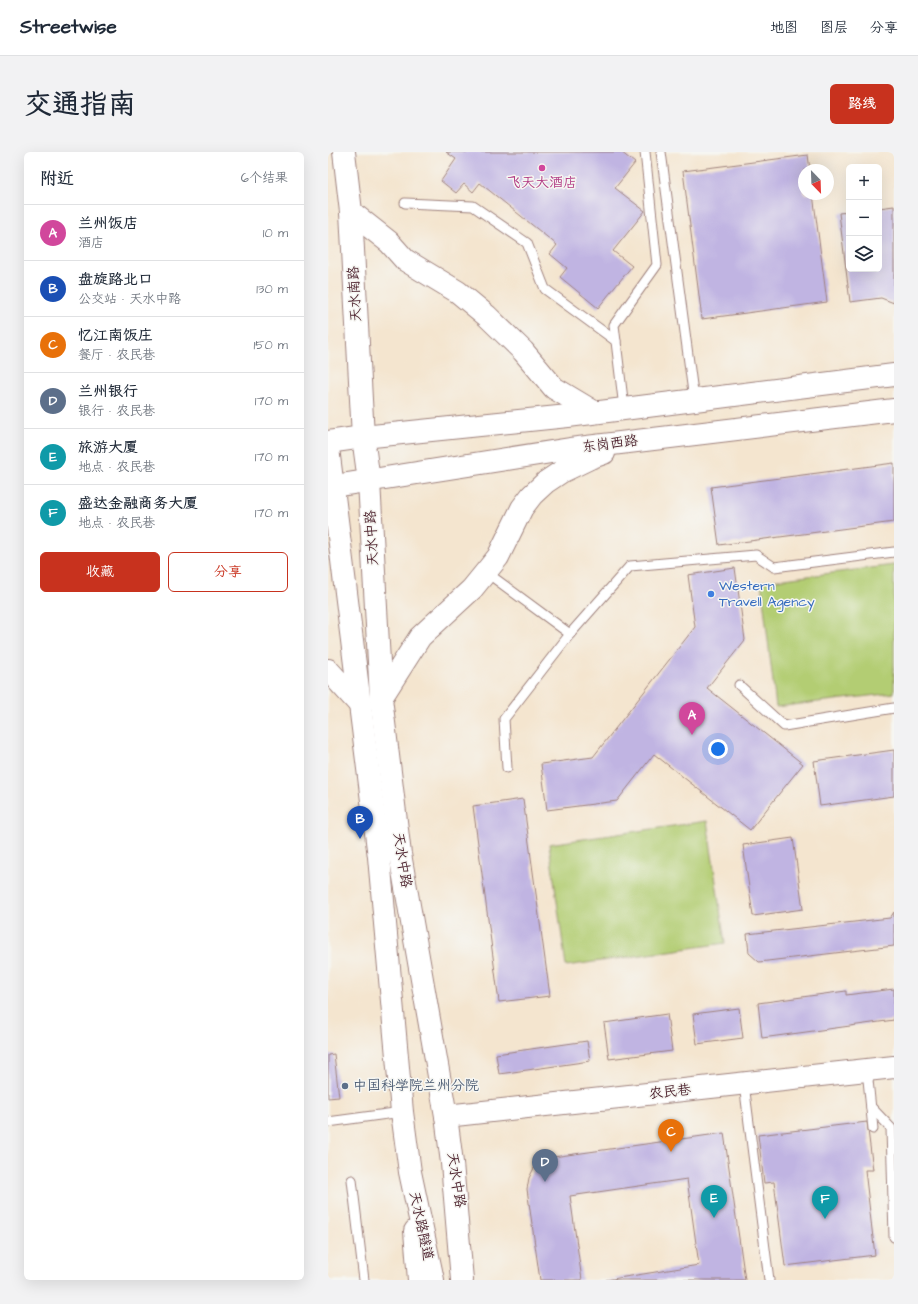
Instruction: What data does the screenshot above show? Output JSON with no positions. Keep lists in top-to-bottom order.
{
  "streets": {
    "main road": [
      "天水南路",
      "东岗西路",
      "天水中路",
      "农民巷",
      "天水路隧道"
    ]
  },
  "crossings": [
    ["天水南路", "天水中路"],
    ["东岗西路", "天水中路"],
    ["天水中路", "农民巷"],
    ["天水中路", "天水路隧道"]
  ],
  "places": ["飞天大酒店", "Western Travell Agency", "中国科学院兰州分院"],
  "north": "bottom right",
  "page": {
    "header": "Streetwise",
    "nav": ["地图", "图层", "分享"],
    "title": "交通指南",
    "buttons": [
      "路线",
      ["收藏", "分享"]
    ],
    "heading": ["附近", "6个结果"],
    "map_buttons": ["+", "−"],
    "list": [
      {
        "mark": "A",
        "name": "兰州饭店",
        "note": "酒店",
        "value": "10 m"
      },
      {
        "mark": "B",
        "name": "盘旋路北口",
        "note": "公交站 · 天水中路",
        "value": "130 m"
      },
      {
        "mark": "C",
        "name": "忆江南饭庄",
        "note": "餐厅 · 农民巷",
        "value": "150 m"
      },
      {
        "mark": "D",
        "name": "兰州银行",
        "note": "银行 · 农民巷",
        "value": "170 m"
      },
      {
        "mark": "E",
        "name": "旅游大厦",
        "note": "地点 · 农民巷",
        "value": "170 m"
      },
      {
        "mark": "F",
        "name": "盛达金融商务大厦",
        "note": "地点 · 农民巷",
        "value": "170 m"
      }
    ],
    "pins": [
      "A",
      "B",
      "C",
      "D",
      "E",
      "F"
    ]
  }
}
